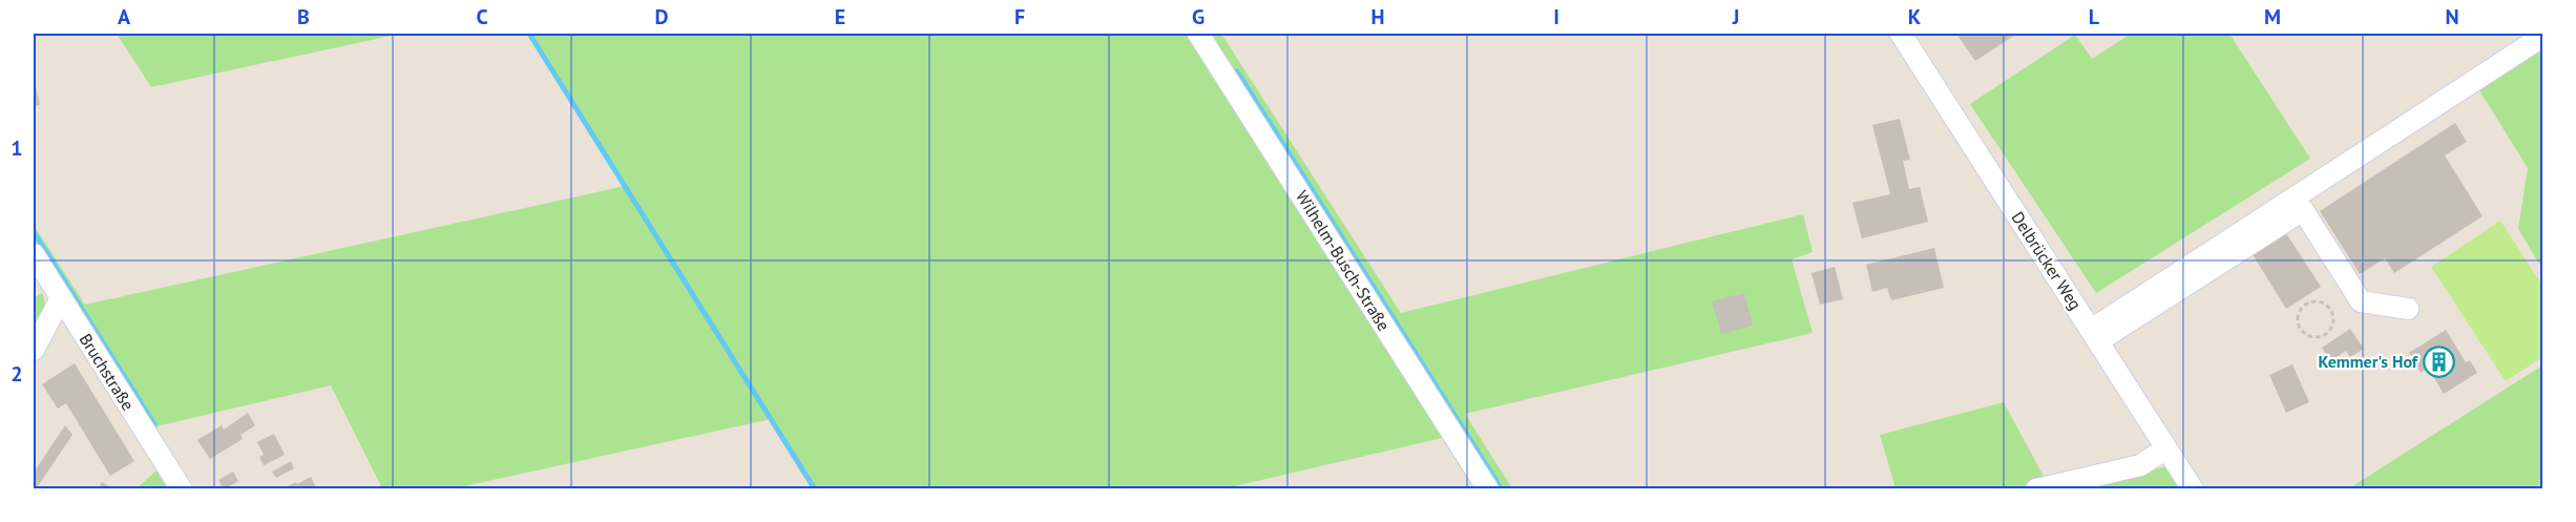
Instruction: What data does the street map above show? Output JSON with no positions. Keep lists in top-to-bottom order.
{
  "streets": {
    "street": ["Wilhelm-Busch-Straße", "Delbrücker Weg", "Bruchstraße"]
  },
  "places": {
    "building": ["Kemmer's Hof"]
  },
  "grid": {
    "columns": [
      "A",
      "B",
      "C",
      "D",
      "E",
      "F",
      "G",
      "H",
      "I",
      "J",
      "K",
      "L",
      "M",
      "N"
    ],
    "rows": ["1", "2"]
  }
}
